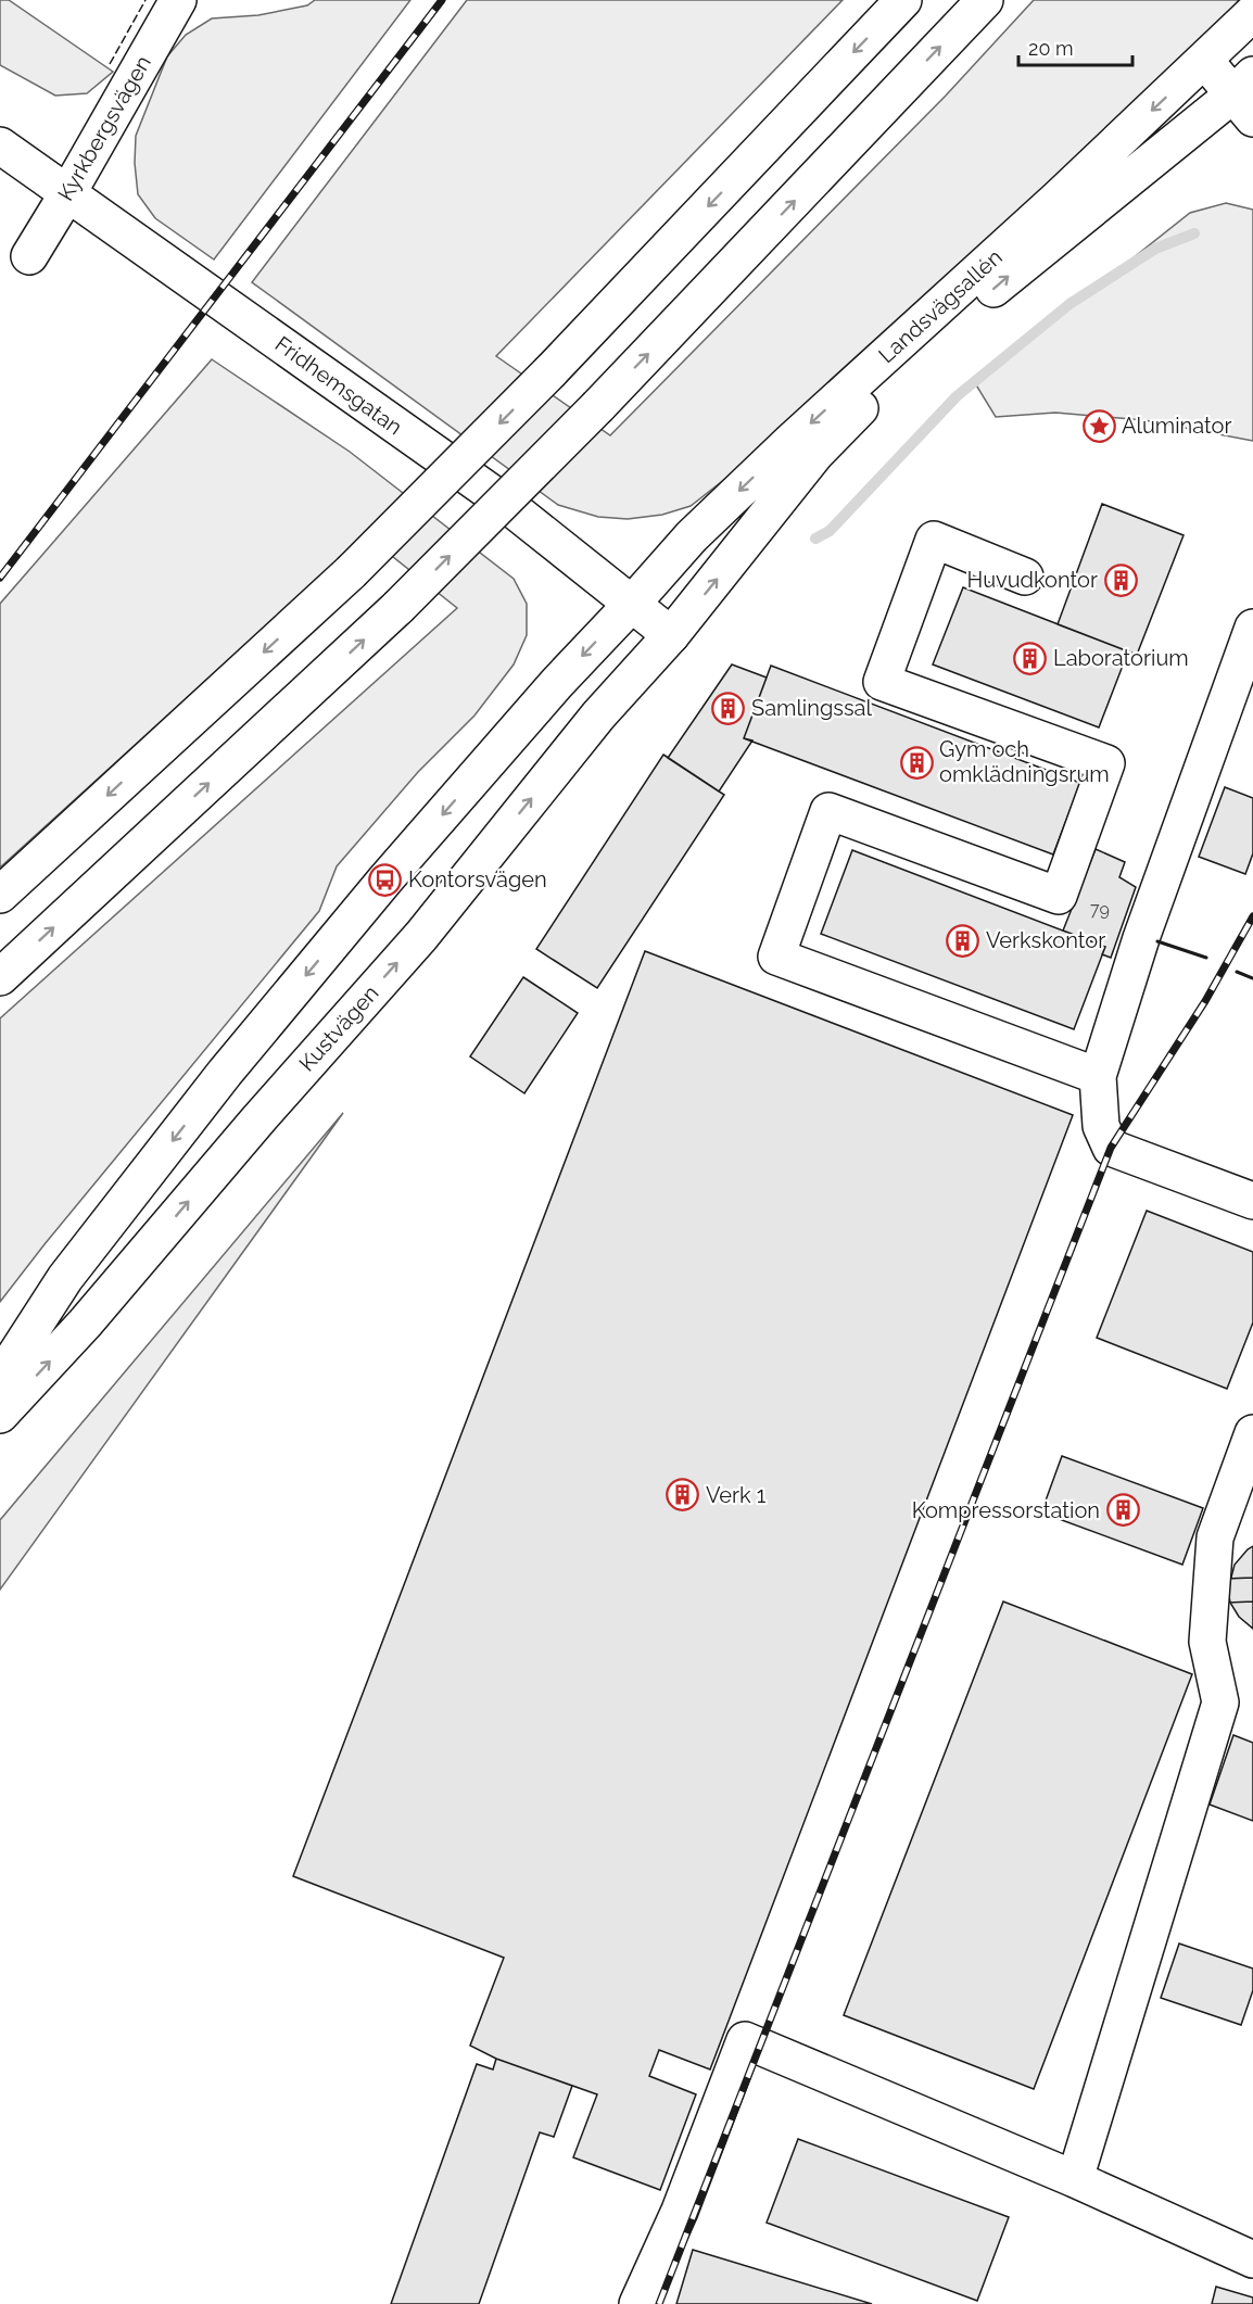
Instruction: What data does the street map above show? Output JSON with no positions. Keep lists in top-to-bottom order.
{
  "streets": {
    "main road": [
      "Kyrkbergsvägen",
      "Landsvägsallén",
      "Fridhemsgatan",
      "Kustvägen"
    ]
  },
  "crossings": [
    ["Kyrkbergsvägen", "Fridhemsgatan"],
    ["Landsvägsallén", "Fridhemsgatan"],
    ["Landsvägsallén", "Kustvägen"],
    ["Fridhemsgatan", "Kustvägen"]
  ],
  "places": {
    "place": ["Aluminator"],
    "building": [
      "Huvudkontor",
      "Laboratorium",
      "Samlingssal",
      "Gym och omklädningsrum",
      "Verkskontor",
      "Verk 1",
      "Kompressorstation"
    ],
    "bus stop": ["Kontorsvägen"]
  },
  "house_numbers": ["79"],
  "scale_bar": "20 m"
}
